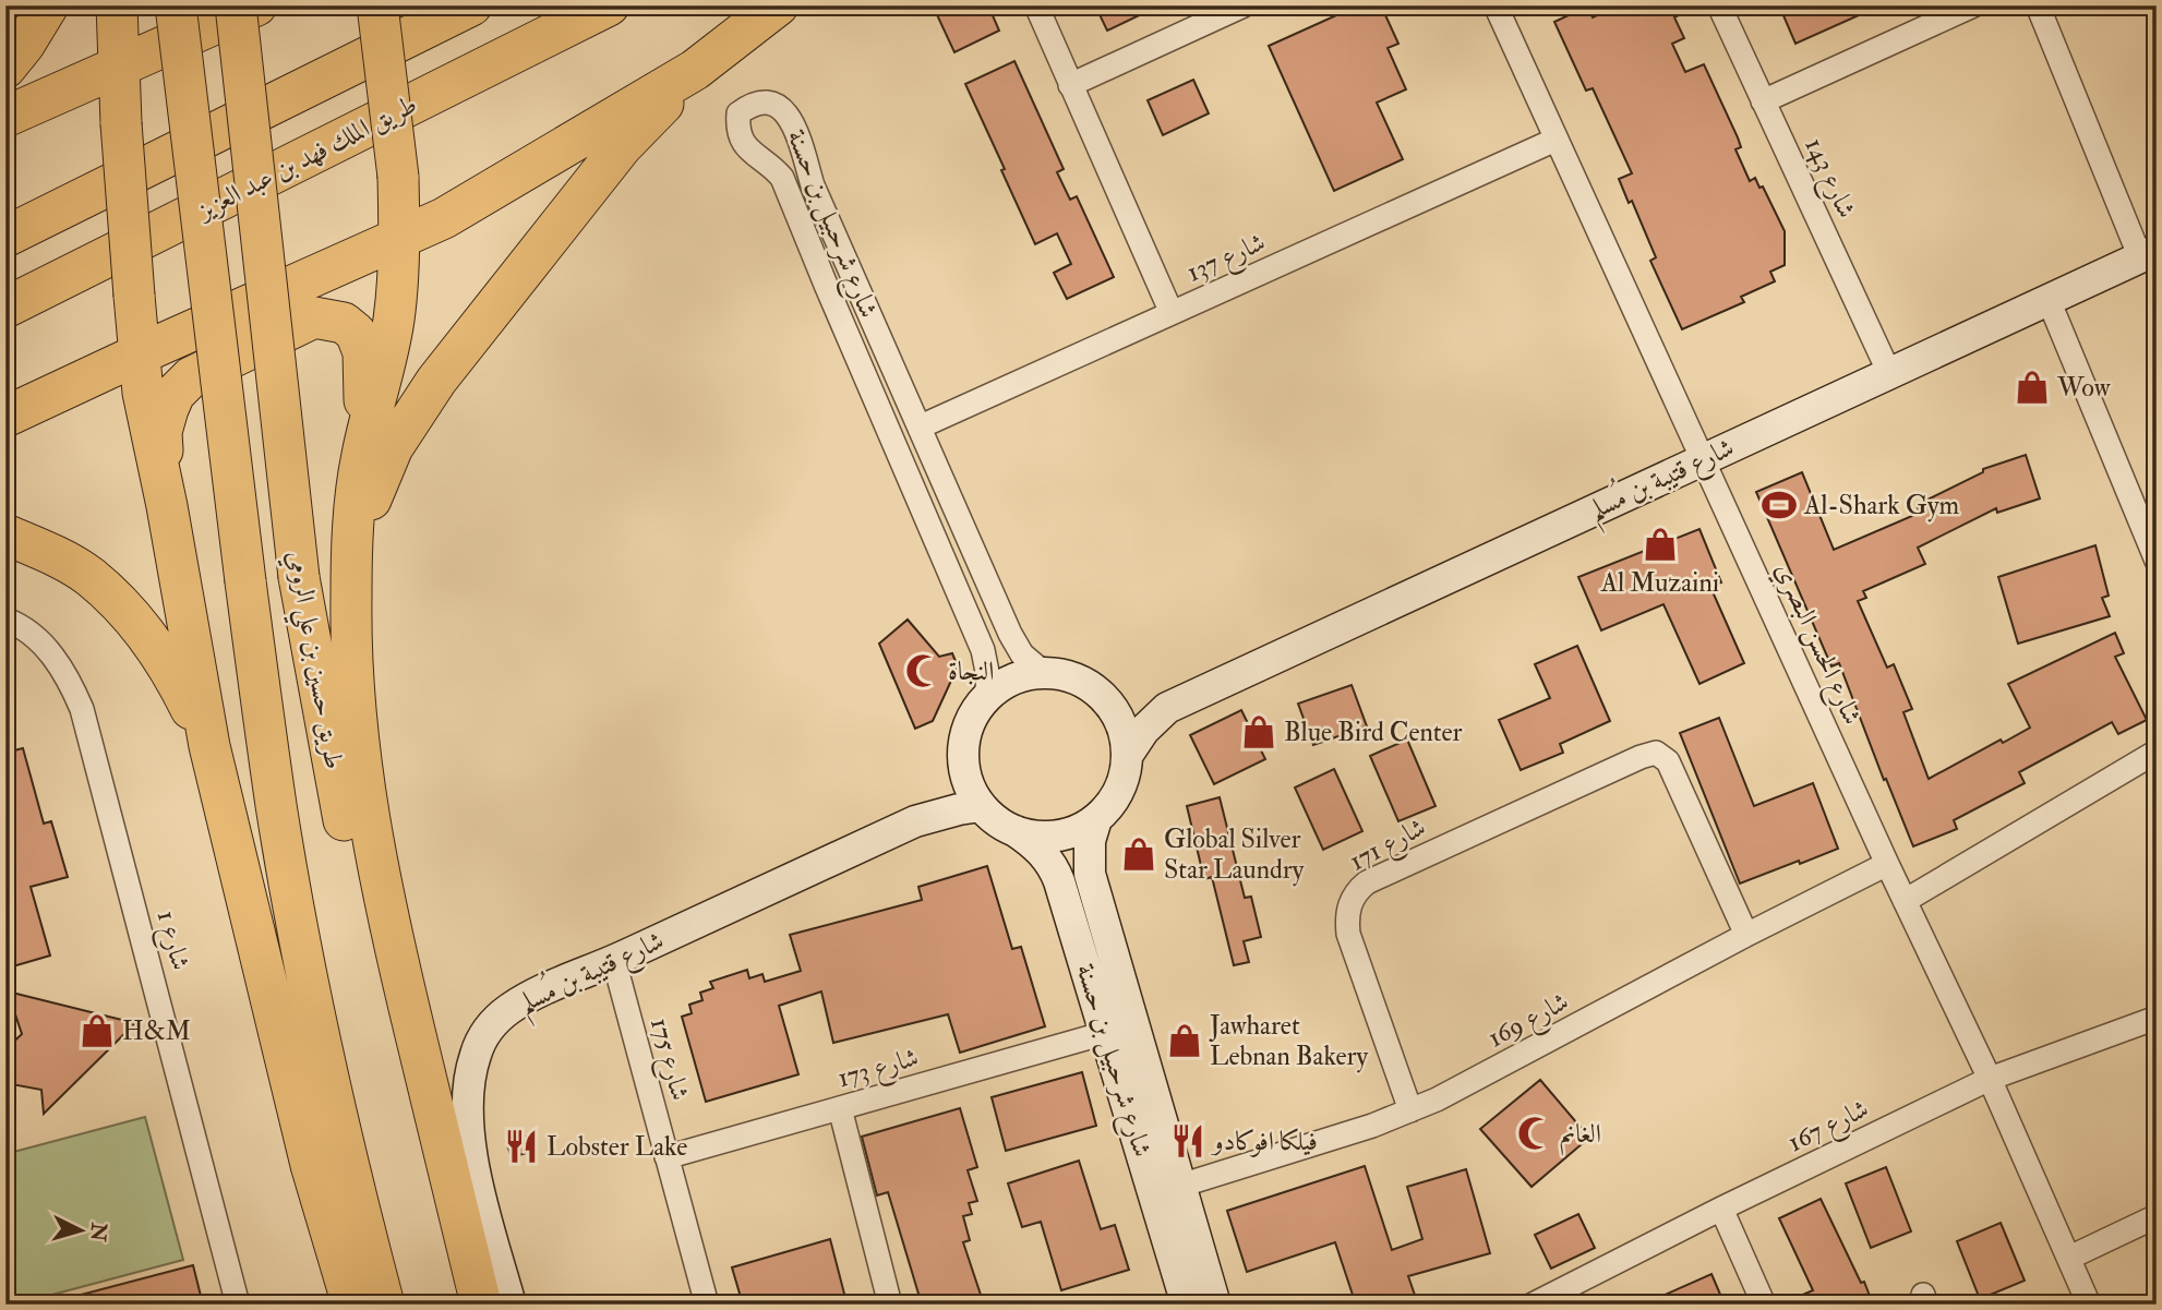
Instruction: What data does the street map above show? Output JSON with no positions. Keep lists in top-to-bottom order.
{
  "streets": {
    "highway": ["طريق الملك فهد بن عبد العزيز", "طريق حسين بن علي الرومي"],
    "street": [
      "شارع 143",
      "شارع شرحبيل بن حسنة",
      "شارع 137",
      "شارع قتيبة بن مُسلم",
      "شارع الحسن البصري",
      "شارع 171",
      "شارع 1",
      "شارع 169",
      "شارع 175",
      "شارع 173",
      "شارع 167"
    ]
  },
  "crossings": [
    ["شارع 143", "شارع قتيبة بن مُسلم"],
    ["شارع شرحبيل بن حسنة", "شارع 137"],
    ["شارع شرحبيل بن حسنة", "شارع قتيبة بن مُسلم"],
    ["شارع شرحبيل بن حسنة", "شارع 169"],
    ["شارع شرحبيل بن حسنة", "شارع 173"],
    ["شارع 137", "شارع الحسن البصري"],
    ["شارع قتيبة بن مُسلم", "شارع الحسن البصري"],
    ["شارع قتيبة بن مُسلم", "شارع 175"],
    ["شارع الحسن البصري", "شارع 169"],
    ["شارع الحسن البصري", "شارع 167"],
    ["شارع 171", "شارع 169"],
    ["شارع 175", "شارع 173"]
  ],
  "places": {
    "shop": [
      "Wow",
      "Al Muzaini",
      "Blue Bird Center",
      "Global Silver Star Laundry",
      "H&M",
      "Jawharet Lebnan Bakery"
    ],
    "sports": ["Al-Shark Gym"],
    "mosque": ["النجاة", "الغانم"],
    "restaurant": ["فيلكا افوكادو", "Lobster Lake"]
  },
  "north": "right"
}
